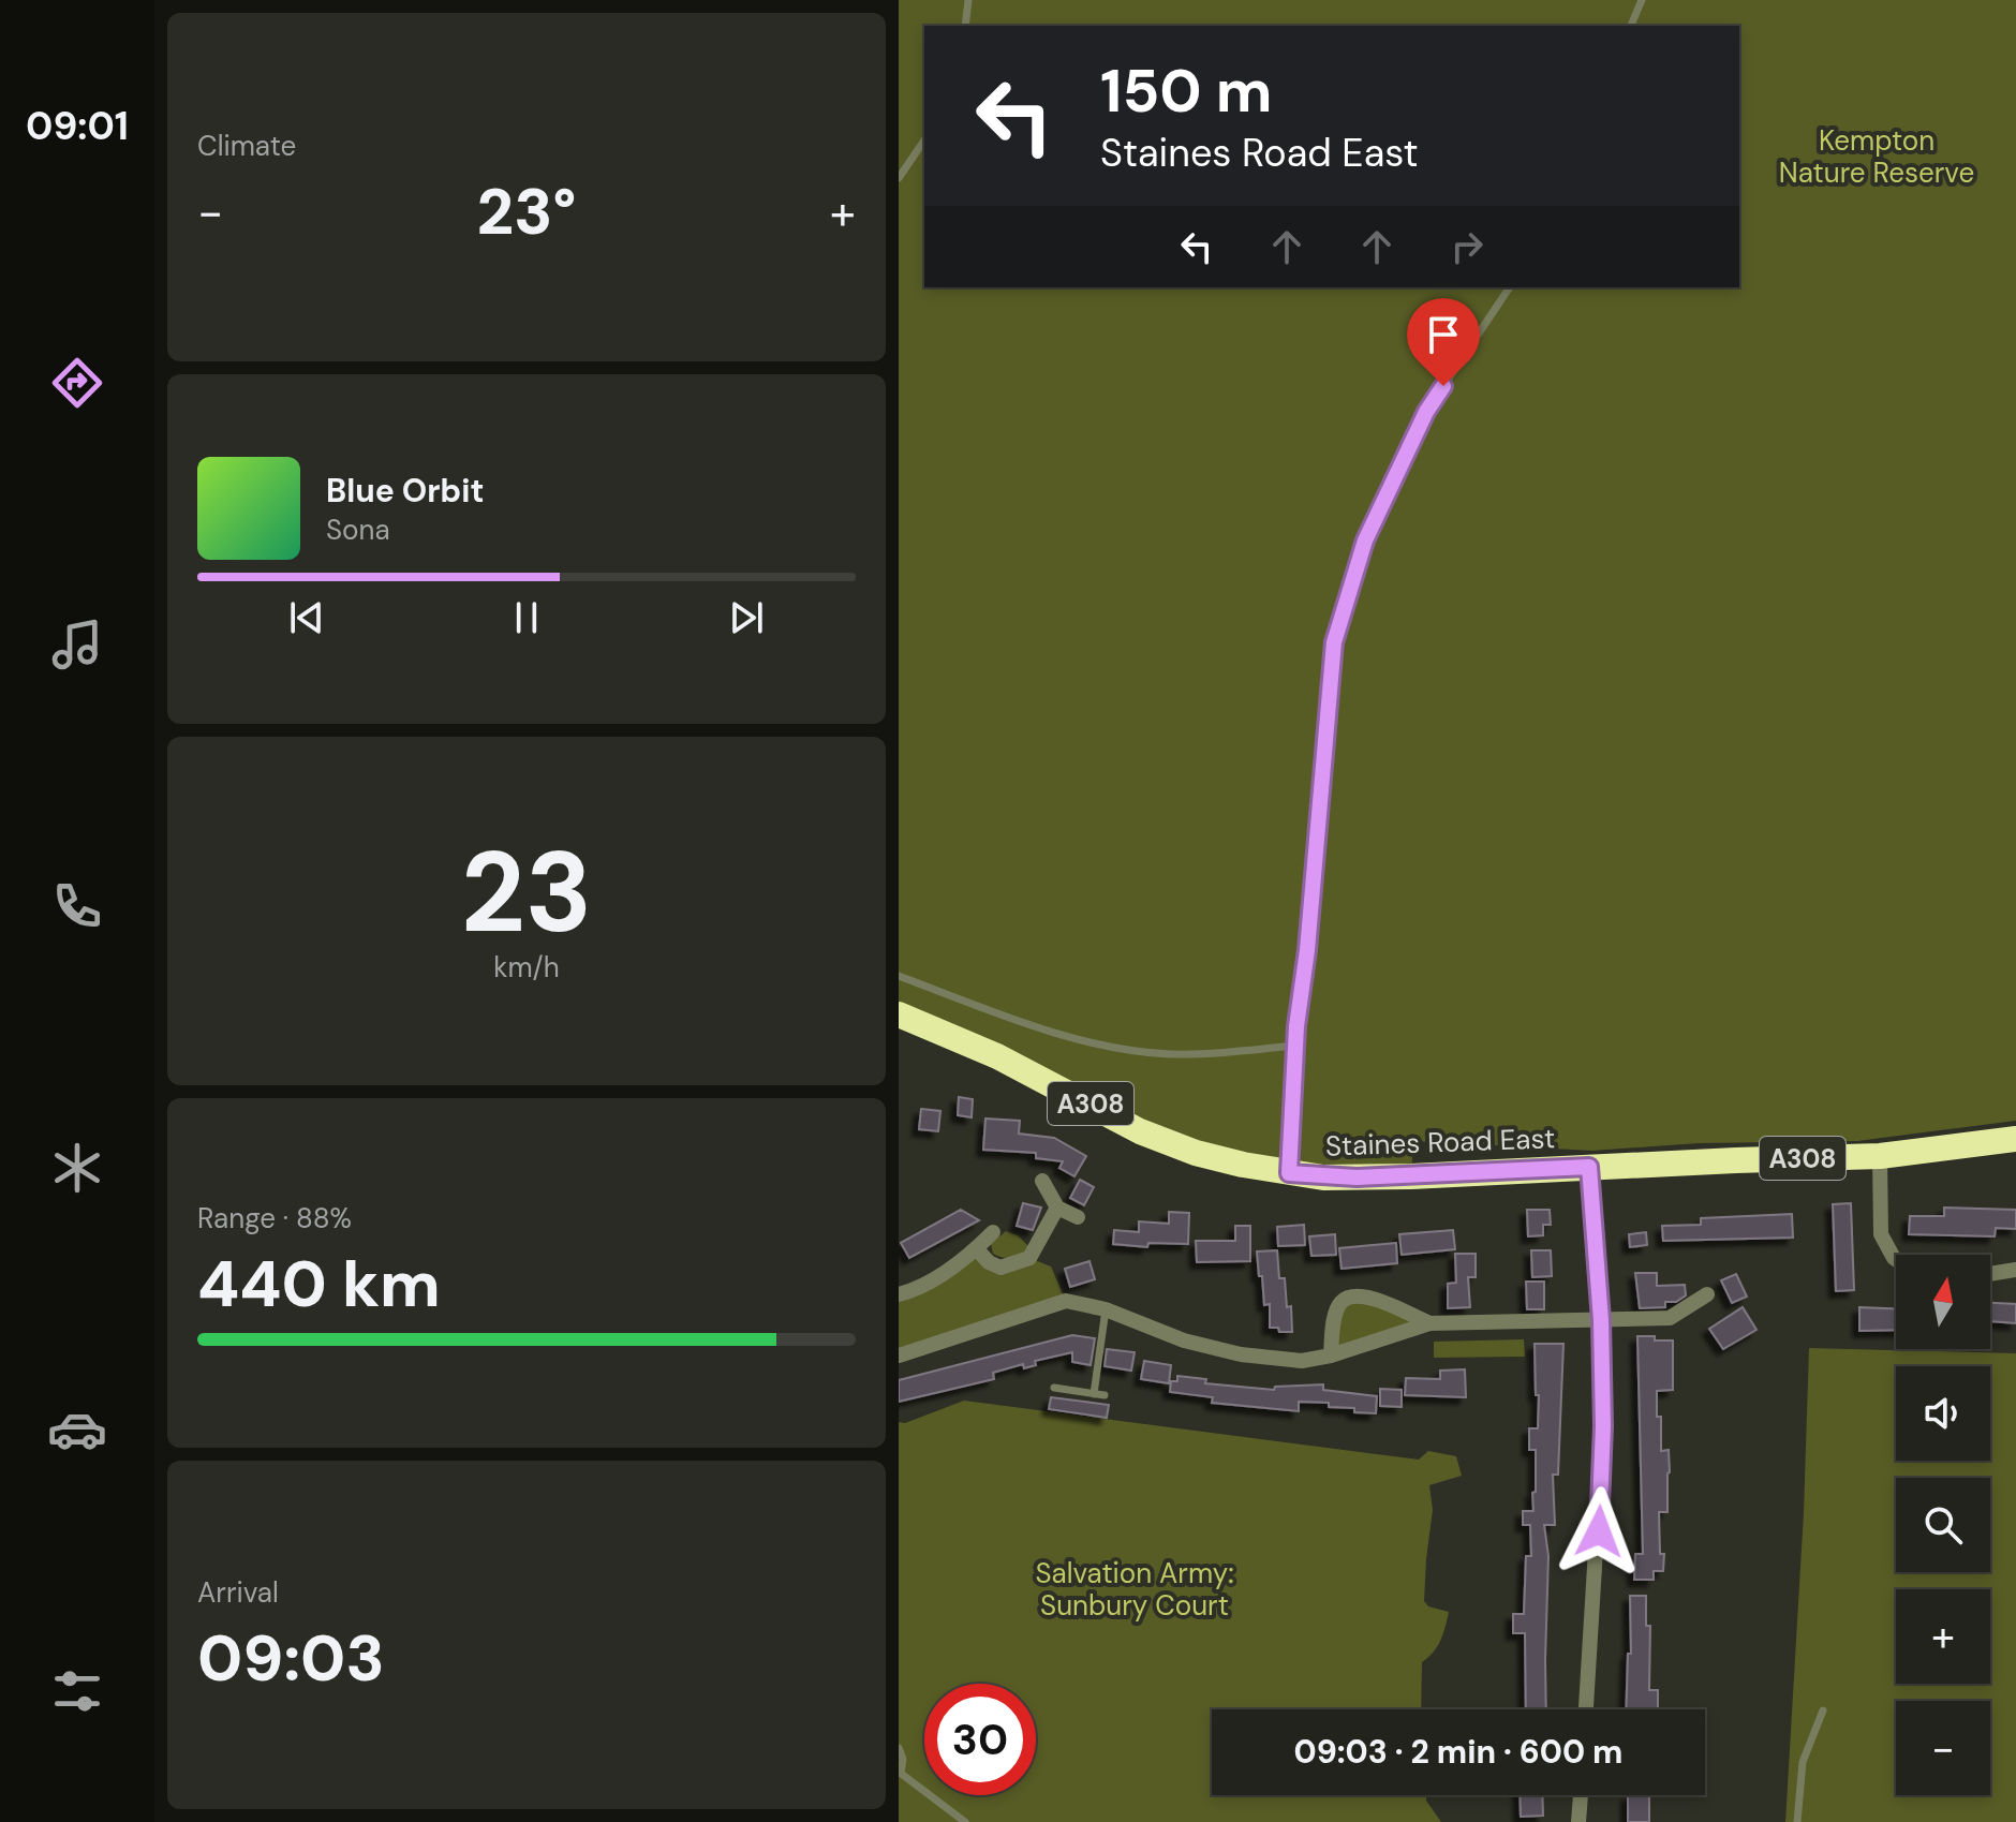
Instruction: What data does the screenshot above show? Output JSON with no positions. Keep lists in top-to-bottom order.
{
  "streets": {
    "highway": ["A308", "Staines Road East"]
  },
  "parks": ["Kempton Nature Reserve", "Salvation Army: Sunbury Court"],
  "north": "top",
  "page": {
    "tabs": "09:01",
    "tile": [
      "Climate",
      ["23", "km/h"],
      ["Range · 88%", "440 km"],
      ["Arrival", "09:03"]
    ],
    "turn": ["150 m", "Staines Road East"],
    "heat": ["−", "23°", "+"],
    "song": ["Blue Orbit", "Sona"],
    "map_buttons": ["+", "−"],
    "limit": "30",
    "trip": "09:03 · 2 min · 600 m"
  }
}
